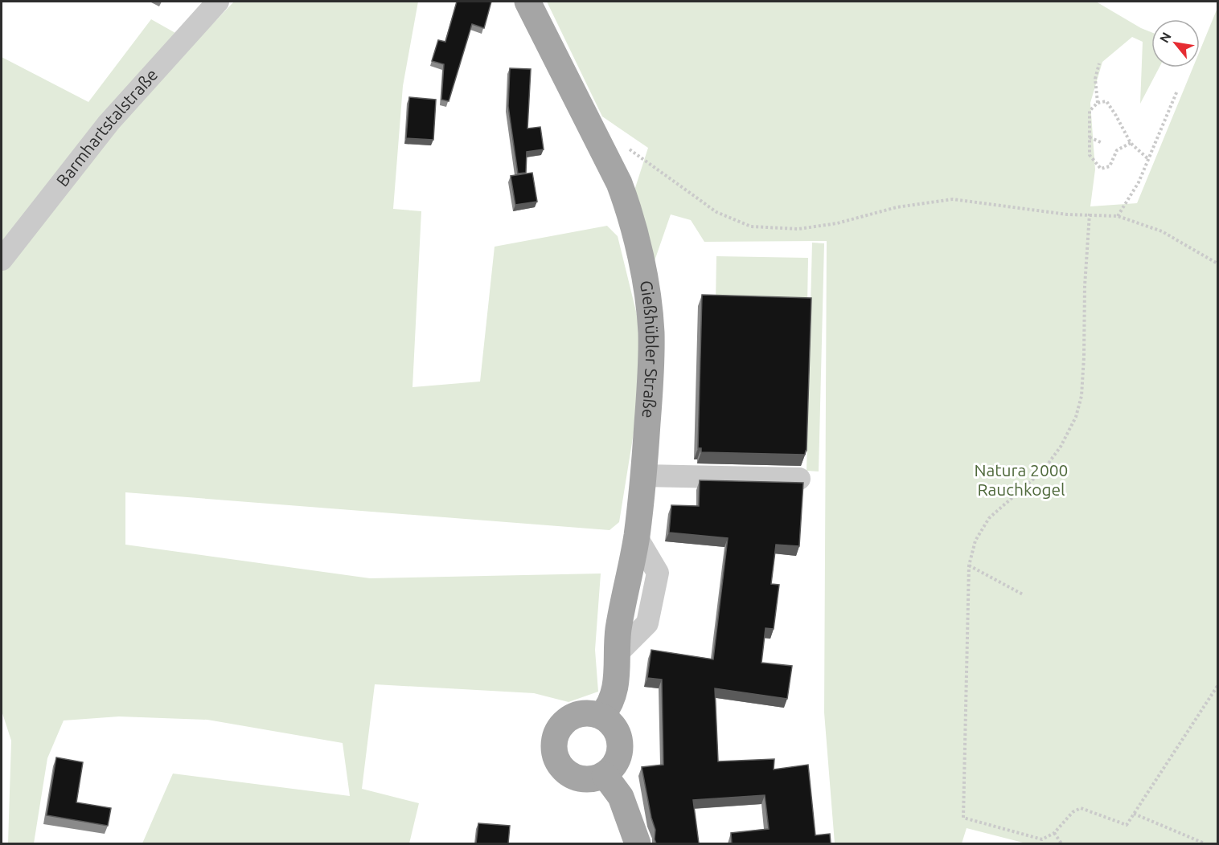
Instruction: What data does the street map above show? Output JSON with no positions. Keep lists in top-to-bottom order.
{
  "streets": {
    "main road": ["Gießhübler Straße"],
    "street": ["Barmhartstalstraße"]
  },
  "parks": ["Natura 2000 Rauchkogel"],
  "north": "top left"
}
